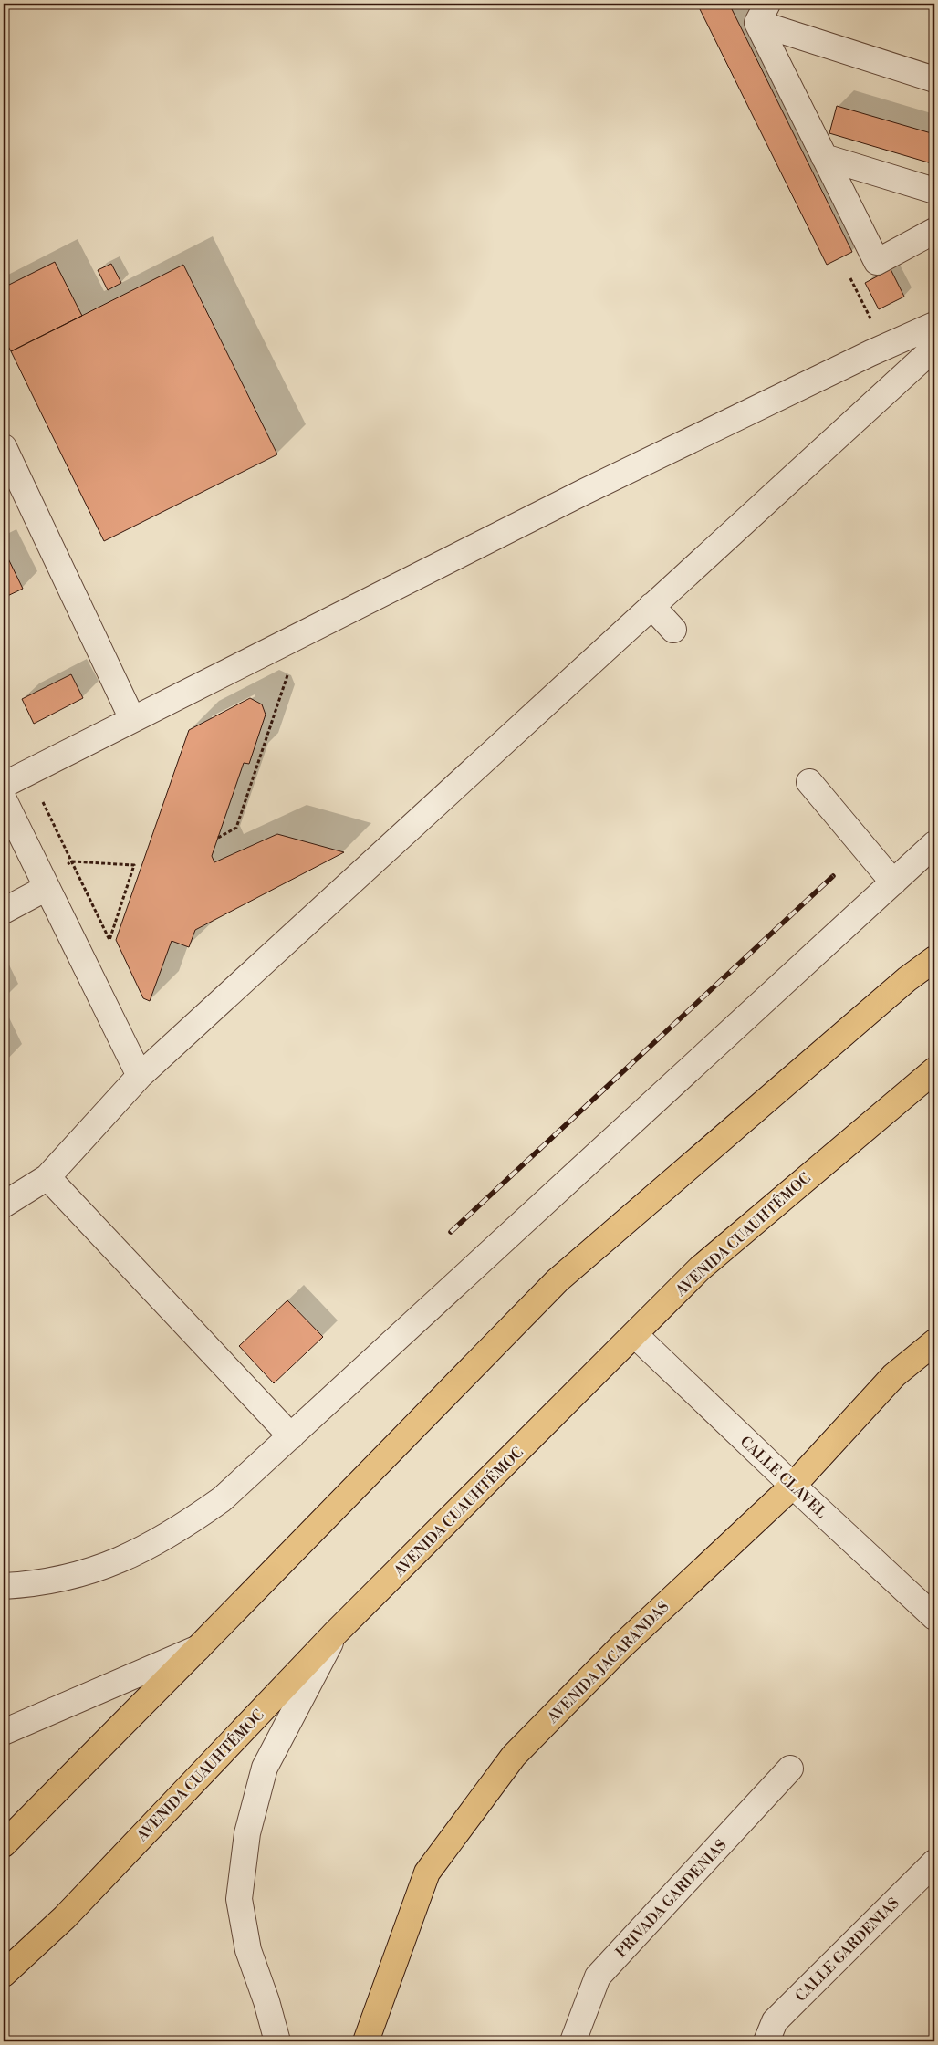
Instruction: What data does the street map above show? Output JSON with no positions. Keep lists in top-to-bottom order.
{
  "streets": {
    "main road": ["AVENIDA CUAUHTÉMOC", "AVENIDA JACARANDAS"],
    "street": ["CALLE CLAVEL", "PRIVADA GARDENIAS", "CALLE GARDENIAS"]
  },
  "crossings": [
    ["AVENIDA CUAUHTÉMOC", "CALLE CLAVEL"],
    ["CALLE CLAVEL", "AVENIDA JACARANDAS"]
  ]
}
